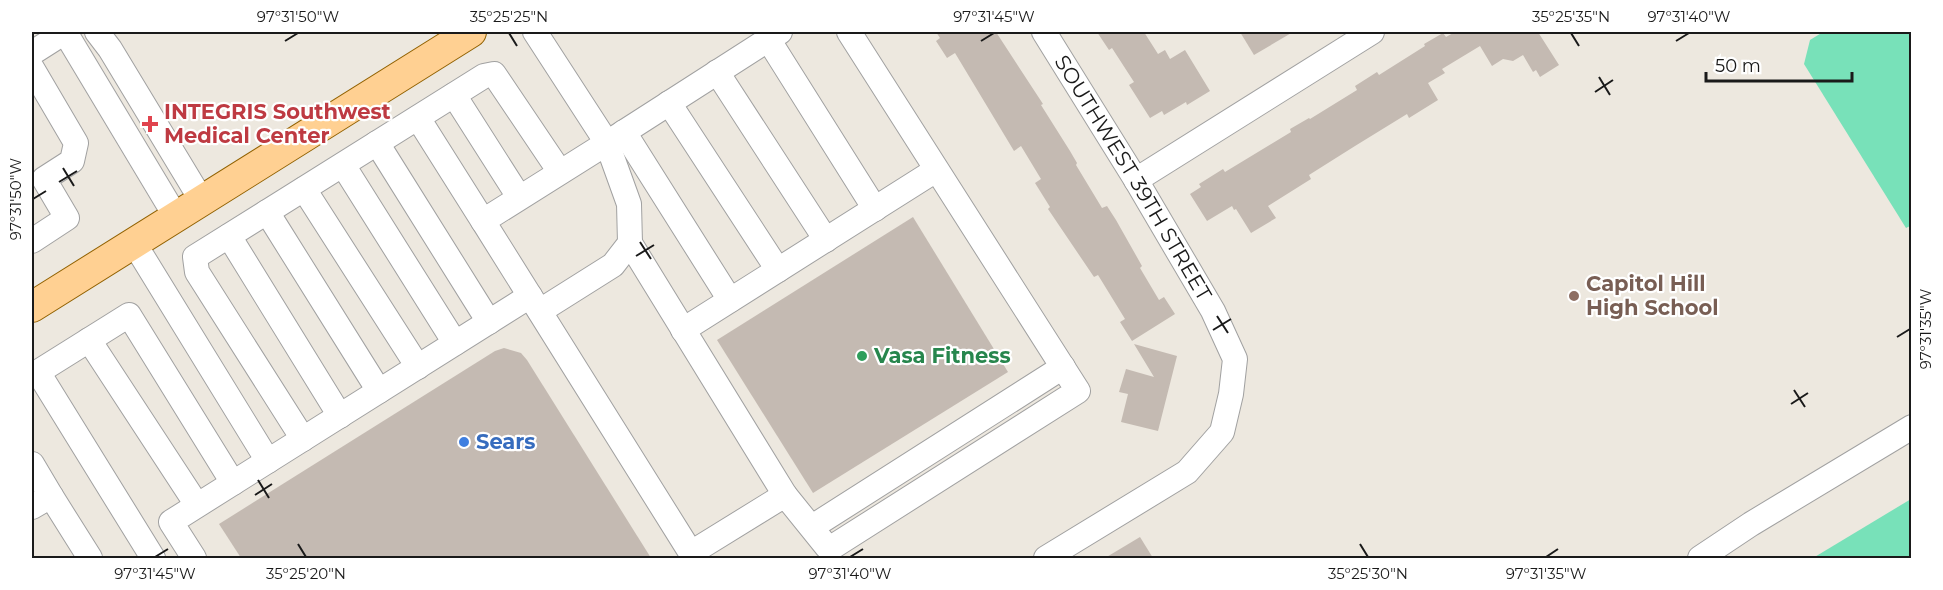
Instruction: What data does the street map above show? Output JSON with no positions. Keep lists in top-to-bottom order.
{
  "streets": {
    "street": ["SOUTHWEST 39TH STREET"]
  },
  "places": {
    "health": ["INTEGRIS Southwest Medical Center"],
    "other": ["Capitol Hill High School", "Vasa Fitness", "Sears"]
  },
  "scale_bar": "50 m",
  "coordinates": [
    "97°31'50\"W",
    "35°25'25\"N",
    "97°31'45\"W",
    "35°25'35\"N",
    "97°31'40\"W",
    "97°31'35\"W",
    "35°25'20\"N",
    "35°25'30\"N"
  ]
}
